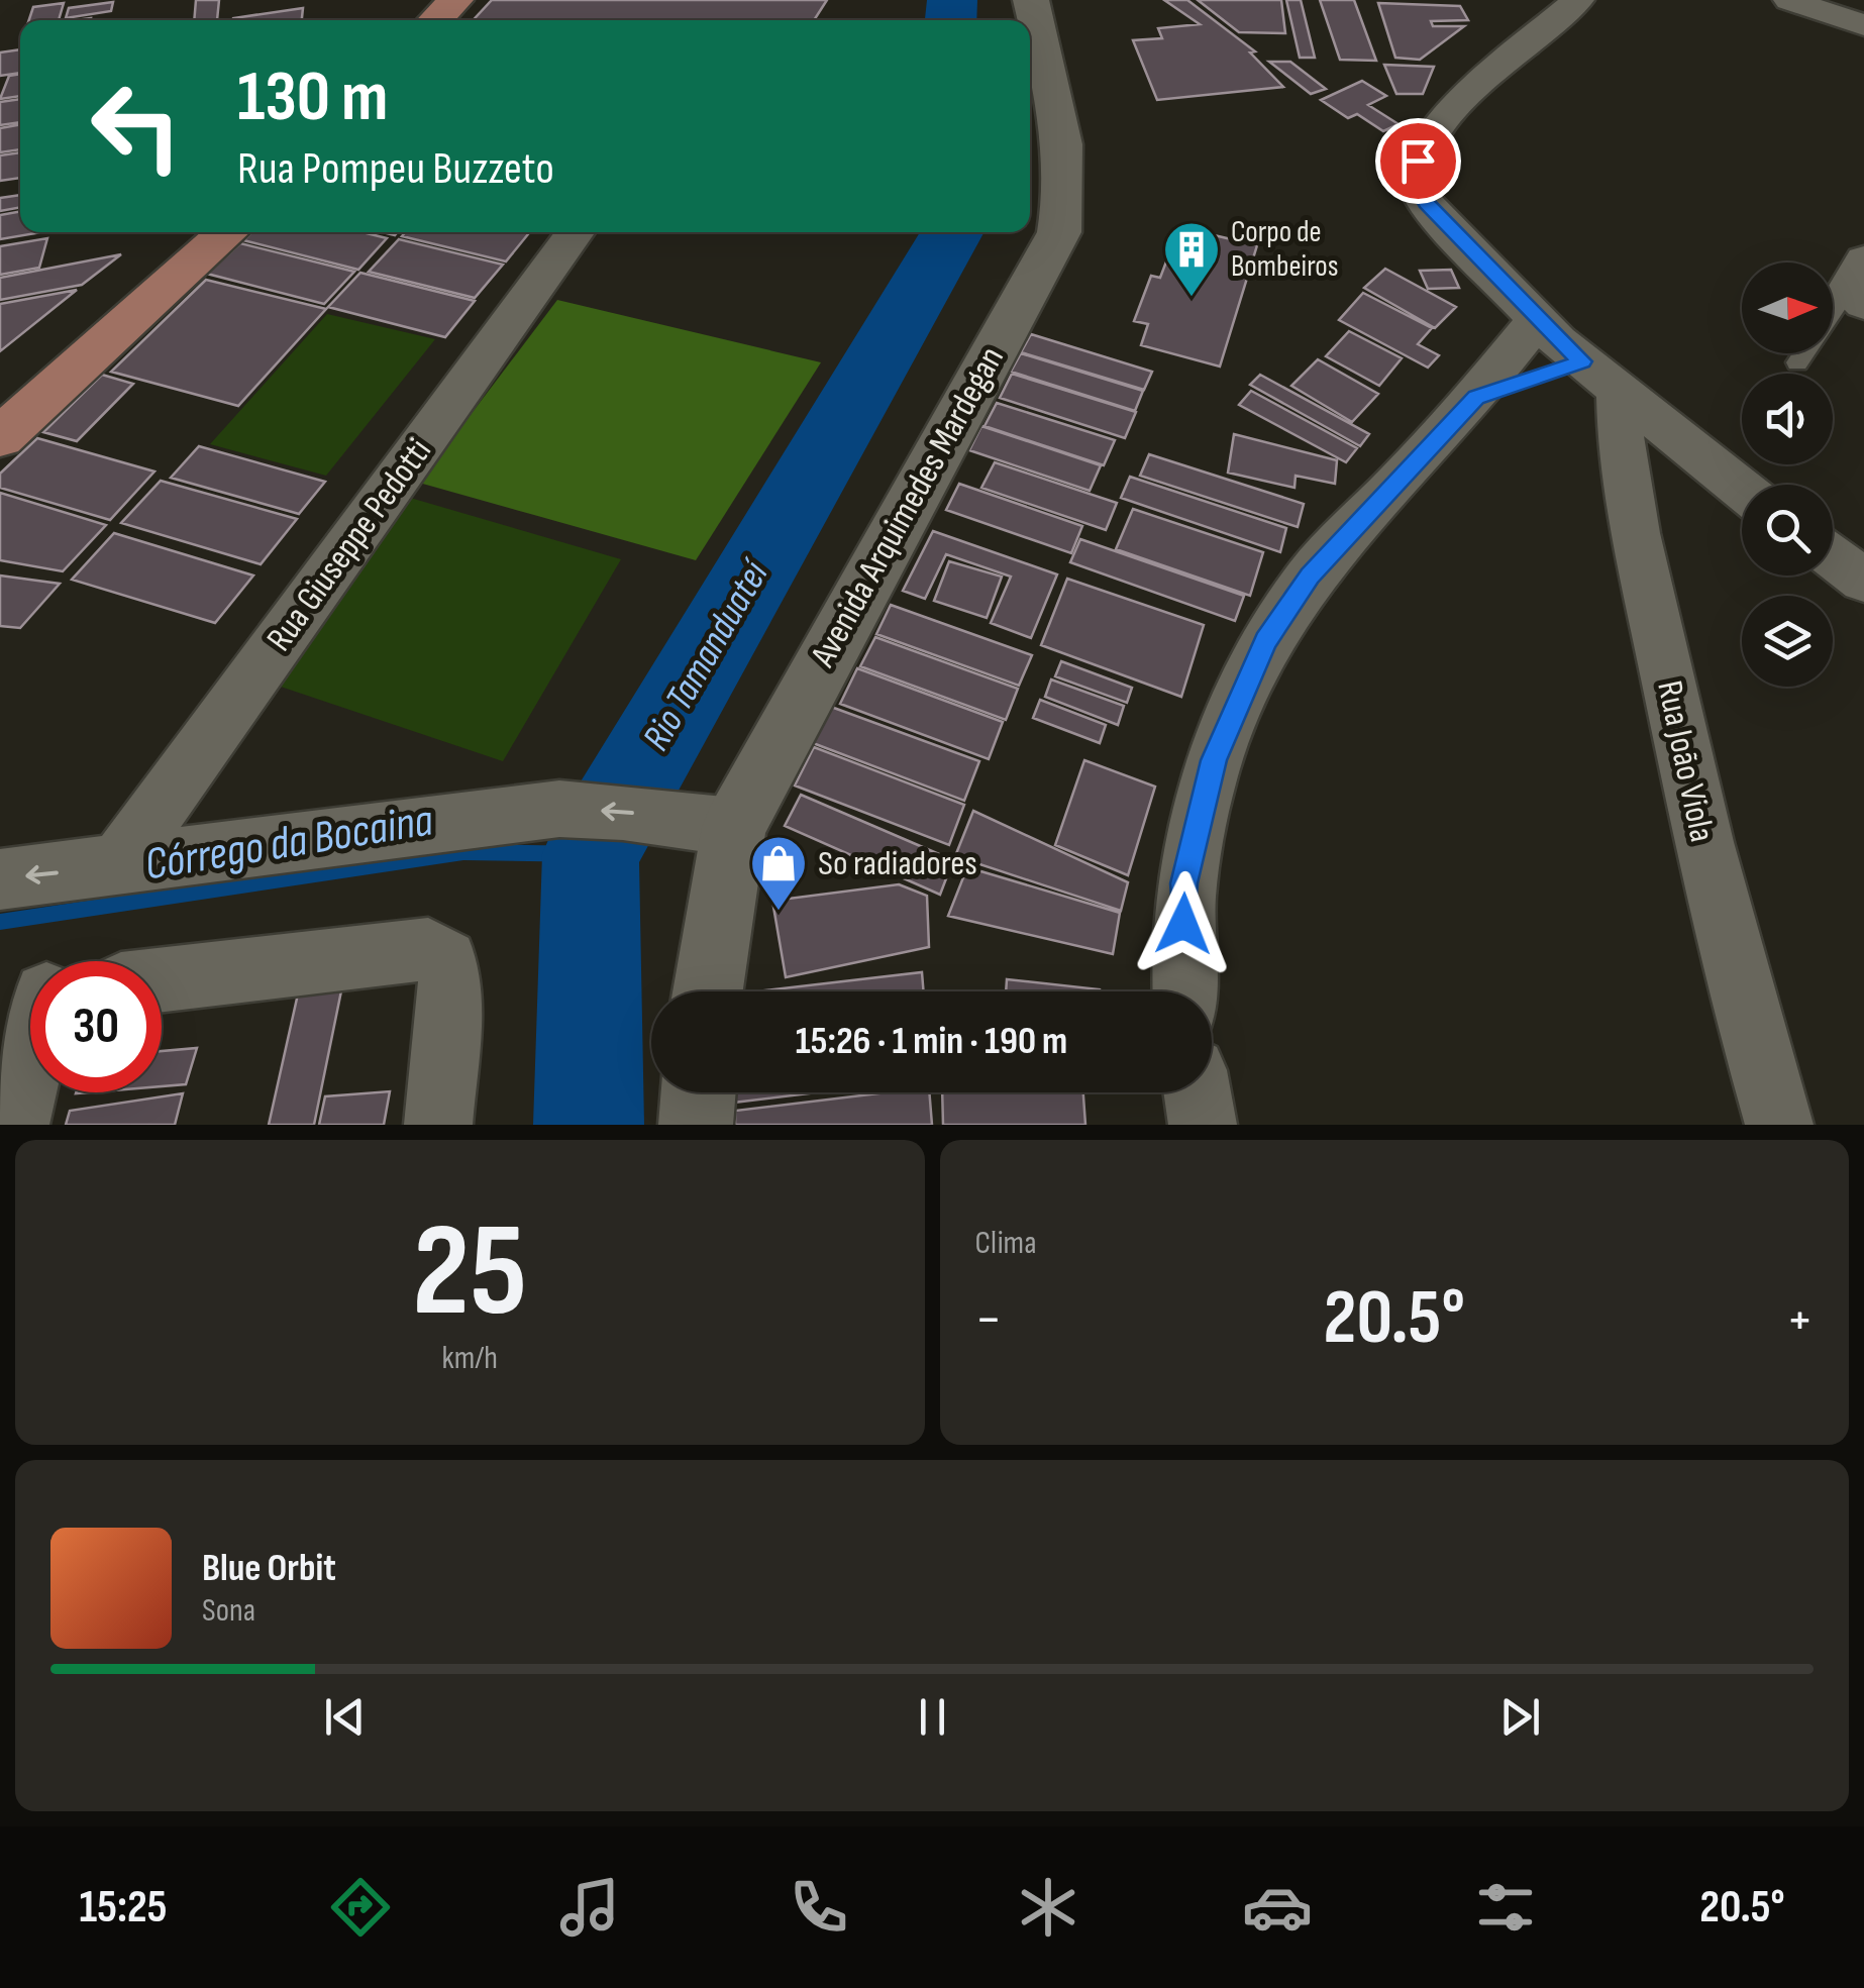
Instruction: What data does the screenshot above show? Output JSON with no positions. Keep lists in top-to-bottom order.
{
  "streets": {
    "street": ["Avenida Arquimedes Mardegan", "Rua Giuseppe Pedotti", "Rua João Viola"]
  },
  "water": ["Rio Tamanduateí", "Córrego da Bocaina"],
  "places": {
    "building": ["Corpo de Bombeiros"],
    "shop": ["So radiadores"]
  },
  "north": "right",
  "page": {
    "turn": ["130 m", "Rua Pompeu Buzzeto"],
    "limit": "30",
    "trip": "15:26 · 1 min · 190 m",
    "tile": [
      ["25", "km/h"],
      "Clima"
    ],
    "heat": ["−", "20.5°", "+"],
    "song": ["Blue Orbit", "Sona"],
    "tabs": ["15:25", "20.5°"]
  }
}
